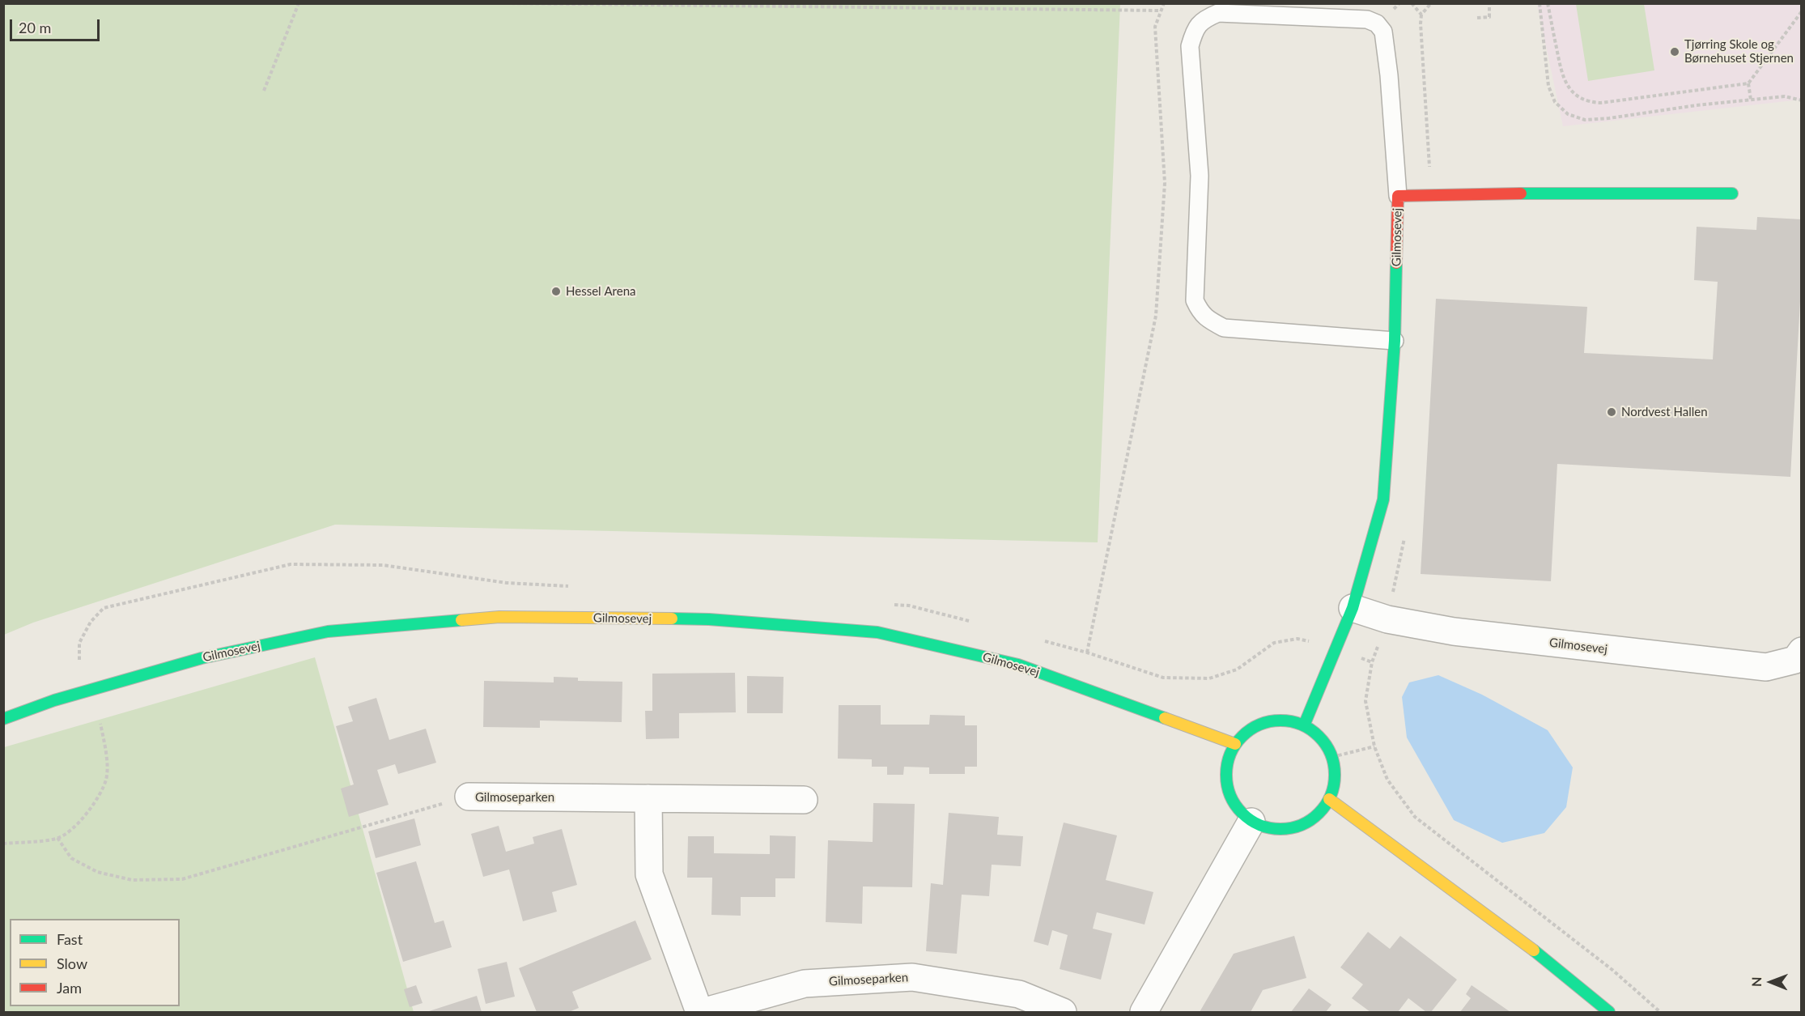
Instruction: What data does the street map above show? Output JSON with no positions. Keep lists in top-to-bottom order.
{
  "streets": {
    "street": ["Gilmosevej", "Gilmoseparken"]
  },
  "places": ["Tjørring Skole og Børnehuset Stjernen", "Hessel Arena", "Nordvest Hallen"],
  "legend": ["Fast", "Slow", "Jam"],
  "scale_bar": "20 m",
  "north": "left"
}
